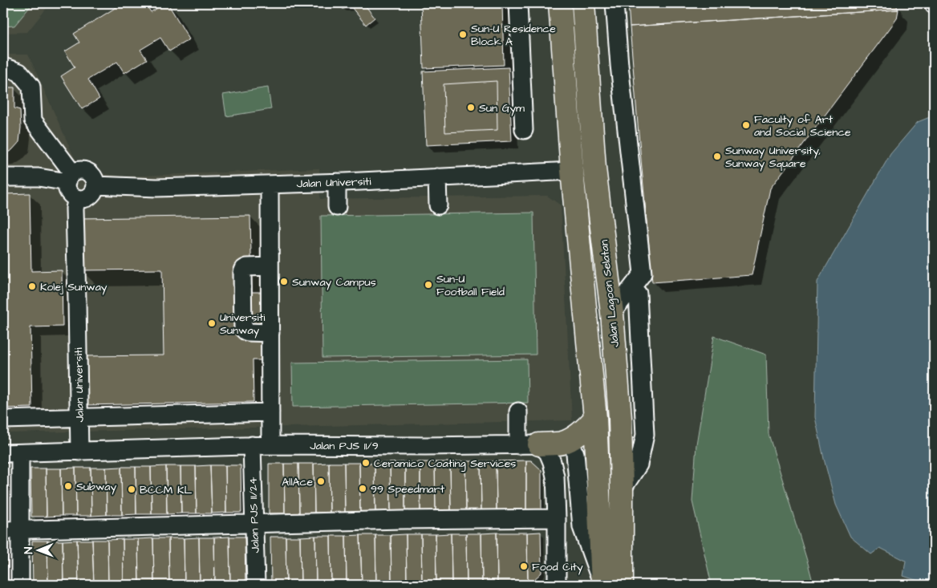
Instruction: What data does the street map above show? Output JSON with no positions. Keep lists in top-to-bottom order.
{
  "streets": {
    "main road": ["Jalan Lagoon Selatan"],
    "street": ["Jalan Universiti", "Jalan PJS 11/9", "Jalan PJS 11/24"]
  },
  "crossings": [
    ["Jalan Universiti", "Jalan PJS 11/9"],
    ["Jalan PJS 11/9", "Jalan PJS 11/24"]
  ],
  "places": [
    "Sun-U Residence Block A",
    "Sun Gym",
    "Faculty of Art and Social Science",
    "Sunway University, Sunway Square",
    "Sunway Campus",
    "Sun-U Football Field",
    "Kolej Sunway",
    "Universiti Sunway",
    "Ceramico Coating Services",
    "AllAce",
    "Subway",
    "99 Speedmart",
    "BCCM KL",
    "Food City"
  ],
  "north": "left"
}
